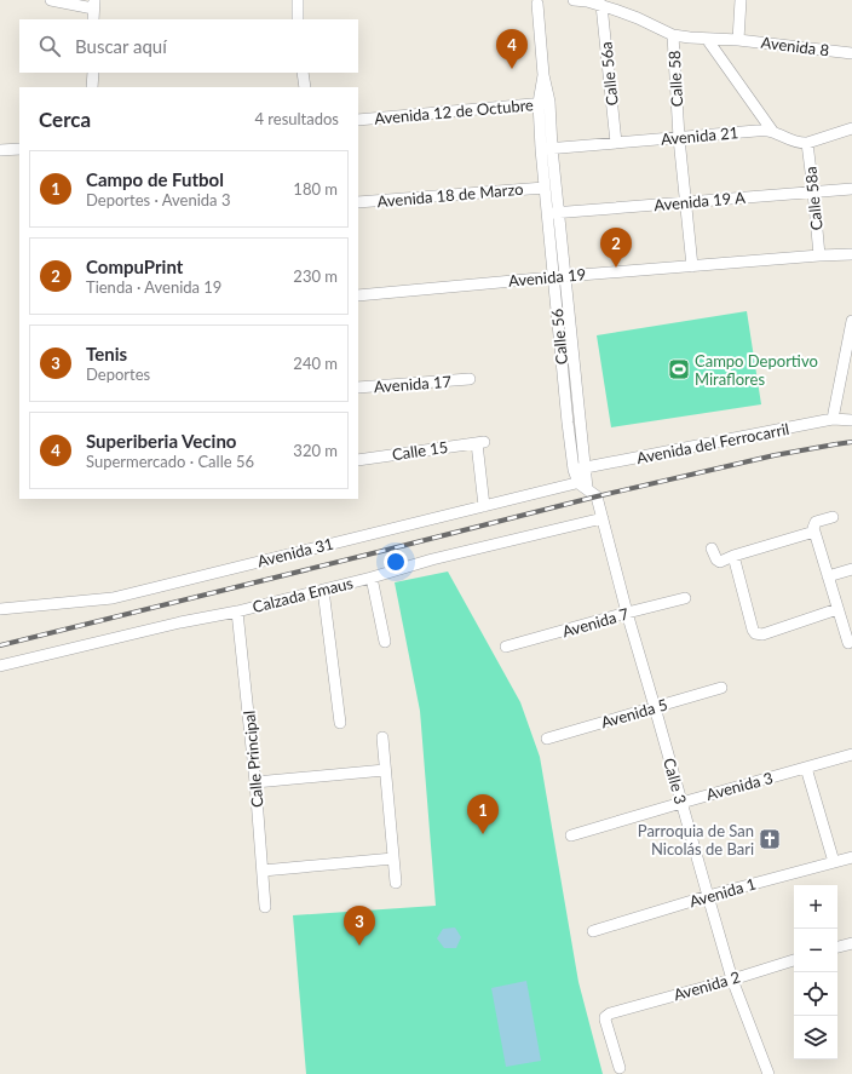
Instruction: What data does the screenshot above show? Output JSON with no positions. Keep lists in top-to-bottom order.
{
  "streets": {
    "street": [
      "Avenida 8",
      "Calle 56a",
      "Calle 58",
      "Avenida 12 de Octubre",
      "Avenida 21",
      "Avenida 18 de Marzo",
      "Calle 58a",
      "Avenida 19 A",
      "Avenida 19",
      "Calle 56",
      "Avenida 17",
      "Avenida del Ferrocarril",
      "Calle 15",
      "Avenida 31",
      "Calzada Emaus",
      "Avenida 7",
      "Avenida 5",
      "Calle Principal",
      "Calle 3",
      "Avenida 3",
      "Avenida 1",
      "Avenida 2"
    ]
  },
  "crossings": [
    ["Avenida 8", "Calle 56a"],
    ["Avenida 8", "Calle 58"],
    ["Calle 56a", "Avenida 21"],
    ["Calle 58", "Avenida 21"],
    ["Calle 58", "Avenida 19 A"],
    ["Calle 58", "Avenida 19"],
    ["Avenida 12 de Octubre", "Calle 56"],
    ["Avenida 21", "Calle 58a"],
    ["Avenida 21", "Calle 56"],
    ["Avenida 18 de Marzo", "Calle 56"],
    ["Calle 58a", "Avenida 19 A"],
    ["Calle 58a", "Avenida 19"],
    ["Avenida 19 A", "Calle 56"],
    ["Avenida 19", "Calle 56"],
    ["Calle 56", "Avenida del Ferrocarril"],
    ["Calle 56", "Avenida 31"],
    ["Calle 56", "Calle 3"],
    ["Calle 15", "Avenida 31"],
    ["Avenida 31", "Calle 3"],
    ["Calzada Emaus", "Calle Principal"],
    ["Calzada Emaus", "Calle 3"],
    ["Avenida 7", "Calle 3"],
    ["Avenida 5", "Calle 3"],
    ["Calle 3", "Avenida 3"],
    ["Calle 3", "Avenida 1"],
    ["Calle 3", "Avenida 2"]
  ],
  "places": {
    "sports": ["Campo Deportivo Miraflores"],
    "church": ["Parroquia de San Nicolás de Bari"]
  },
  "page": {
    "search": "Buscar aquí",
    "pins": [
      "4",
      "2",
      "1",
      "3"
    ],
    "heading": ["Cerca", "4 resultados"],
    "list": [
      {
        "mark": "1",
        "name": "Campo de Futbol",
        "note": "Deportes · Avenida 3",
        "value": "180 m"
      },
      {
        "mark": "2",
        "name": "CompuPrint",
        "note": "Tienda · Avenida 19",
        "value": "230 m"
      },
      {
        "mark": "3",
        "name": "Tenis",
        "note": "Deportes",
        "value": "240 m"
      },
      {
        "mark": "4",
        "name": "Superiberia Vecino",
        "note": "Supermercado · Calle 56",
        "value": "320 m"
      }
    ],
    "map_buttons": ["+", "−"]
  }
}
